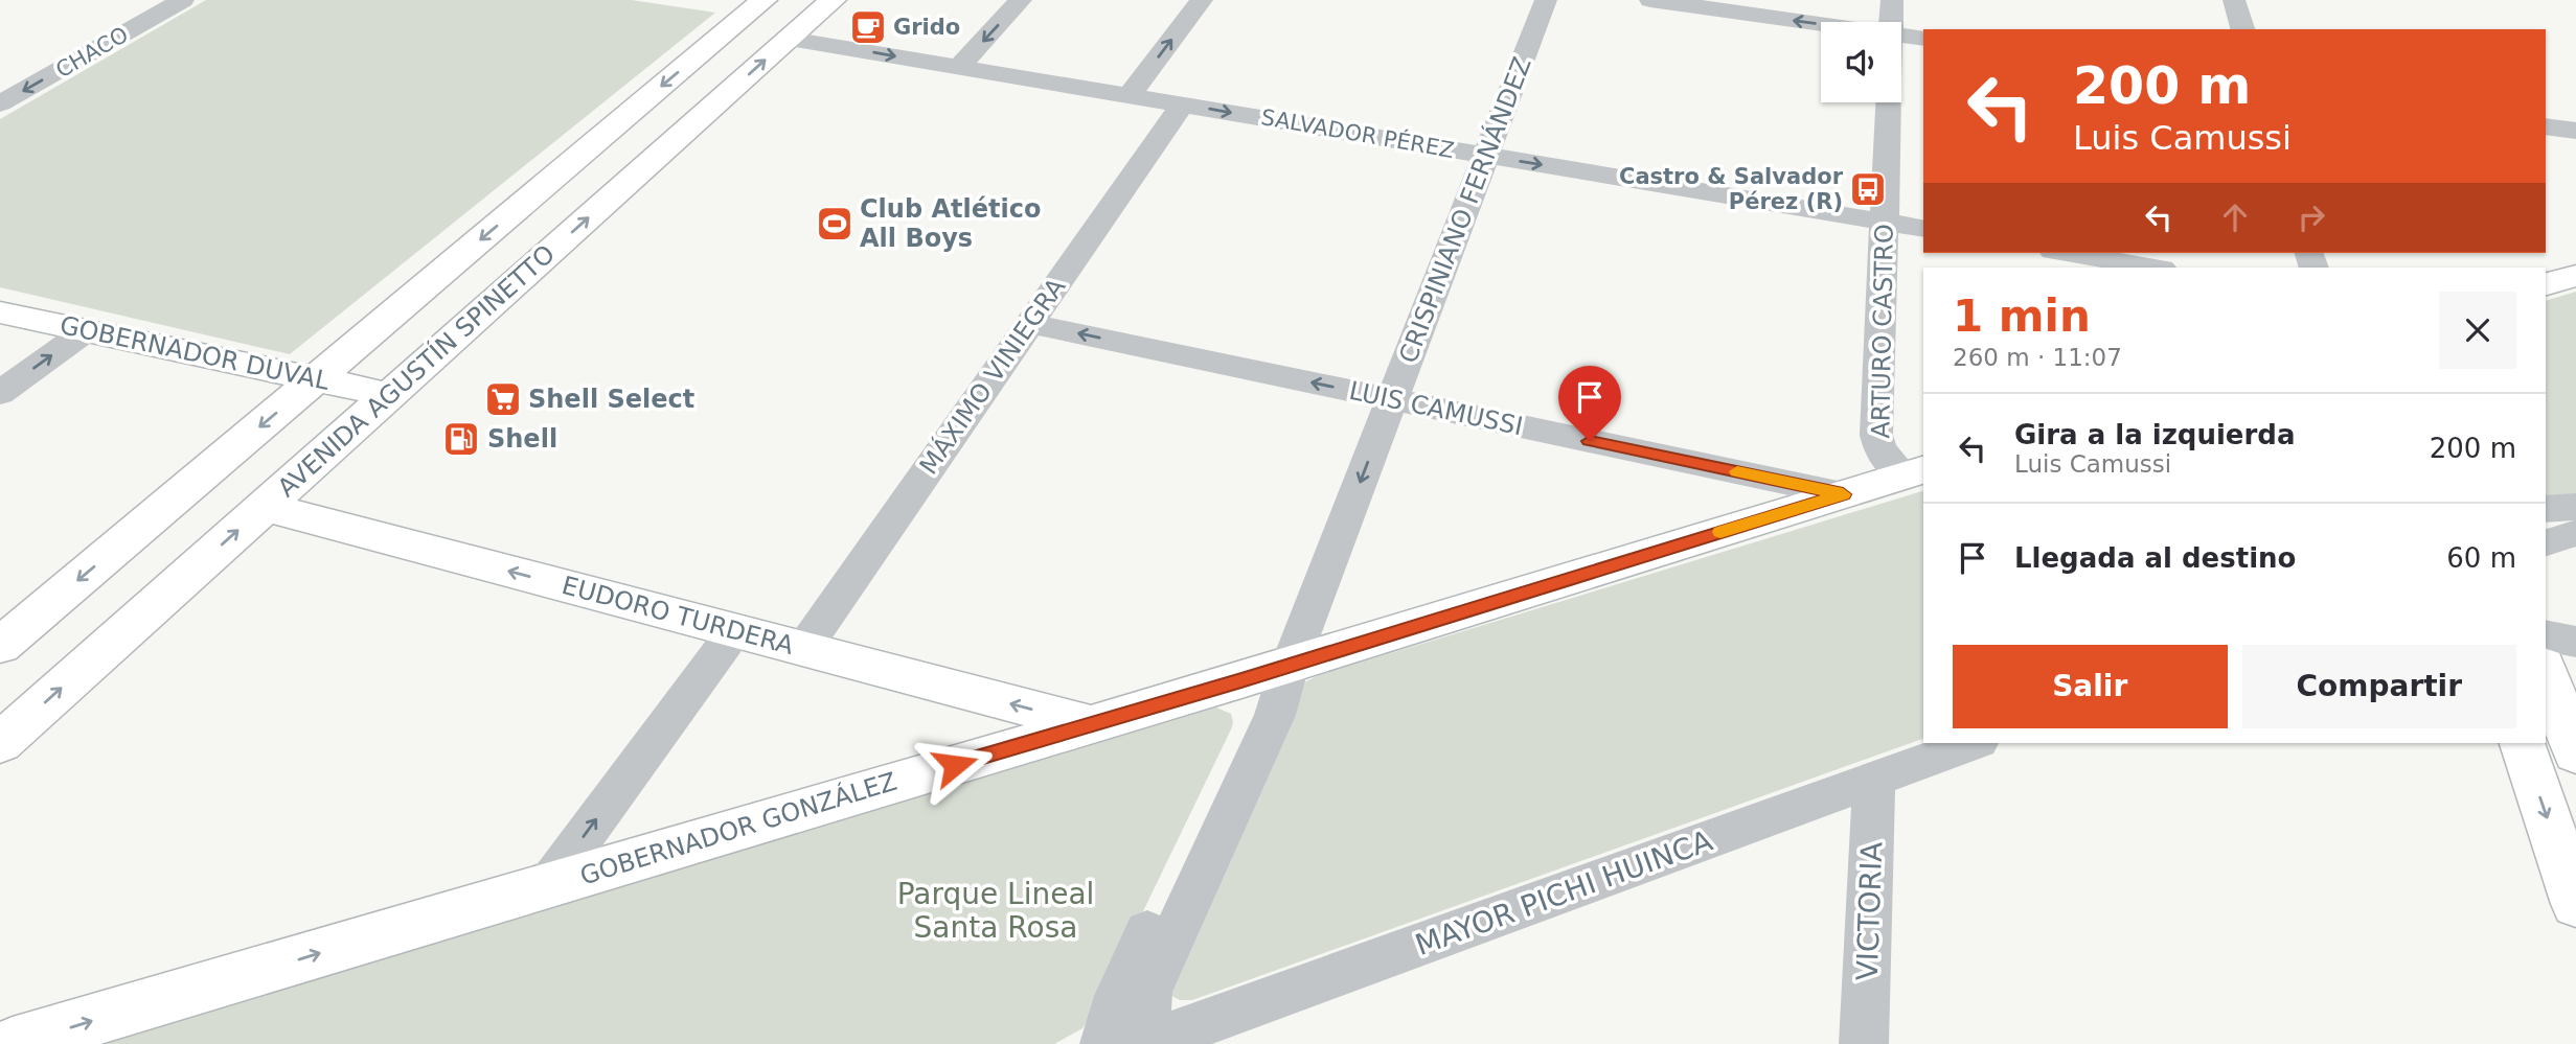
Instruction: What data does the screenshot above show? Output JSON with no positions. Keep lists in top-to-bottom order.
{
  "streets": {
    "main road": [
      "GOBERNADOR DUVAL",
      "AVENIDA AGUSTÍN SPINETTO",
      "EUDORO TURDERA",
      "GOBERNADOR GONZÁLEZ"
    ],
    "street": [
      "CHACO",
      "SALVADOR PÉREZ",
      "CRISPINIANO FERNÁNDEZ",
      "ARTURO CASTRO",
      "MÁXIMO VINIEGRA",
      "LUIS CAMUSSI",
      "MAYOR PICHI HUINCA",
      "VICTORIA"
    ]
  },
  "crossings": [
    ["SALVADOR PÉREZ", "CRISPINIANO FERNÁNDEZ"],
    ["SALVADOR PÉREZ", "ARTURO CASTRO"],
    ["SALVADOR PÉREZ", "AVENIDA AGUSTÍN SPINETTO"],
    ["SALVADOR PÉREZ", "MÁXIMO VINIEGRA"],
    ["CRISPINIANO FERNÁNDEZ", "LUIS CAMUSSI"],
    ["CRISPINIANO FERNÁNDEZ", "GOBERNADOR GONZÁLEZ"],
    ["CRISPINIANO FERNÁNDEZ", "MAYOR PICHI HUINCA"],
    ["ARTURO CASTRO", "GOBERNADOR GONZÁLEZ"],
    ["GOBERNADOR DUVAL", "AVENIDA AGUSTÍN SPINETTO"],
    ["AVENIDA AGUSTÍN SPINETTO", "EUDORO TURDERA"],
    ["MÁXIMO VINIEGRA", "LUIS CAMUSSI"],
    ["MÁXIMO VINIEGRA", "EUDORO TURDERA"],
    ["LUIS CAMUSSI", "GOBERNADOR GONZÁLEZ"],
    ["EUDORO TURDERA", "GOBERNADOR GONZÁLEZ"],
    ["MAYOR PICHI HUINCA", "VICTORIA"]
  ],
  "one_way": [
    "CHACO",
    "SALVADOR PÉREZ",
    "LUIS CAMUSSI",
    "EUDORO TURDERA"
  ],
  "parks": ["Parque Lineal Santa Rosa"],
  "places": {
    "cafe": ["Grido"],
    "bus stop": ["Castro & Salvador Pérez (R)"],
    "sports": ["Club Atlético All Boys"],
    "supermarket": ["Shell Select"],
    "fuel station": ["Shell"]
  },
  "page": {
    "turn": ["200 m", "Luis Camussi"],
    "heading": ["1 min", "260 m · 11:07"],
    "list": [
      {
        "name": "Gira a la izquierda",
        "note": "Luis Camussi",
        "value": "200 m"
      },
      {
        "name": "Llegada al destino",
        "value": "60 m"
      }
    ],
    "buttons": ["Salir", "Compartir"]
  }
}
